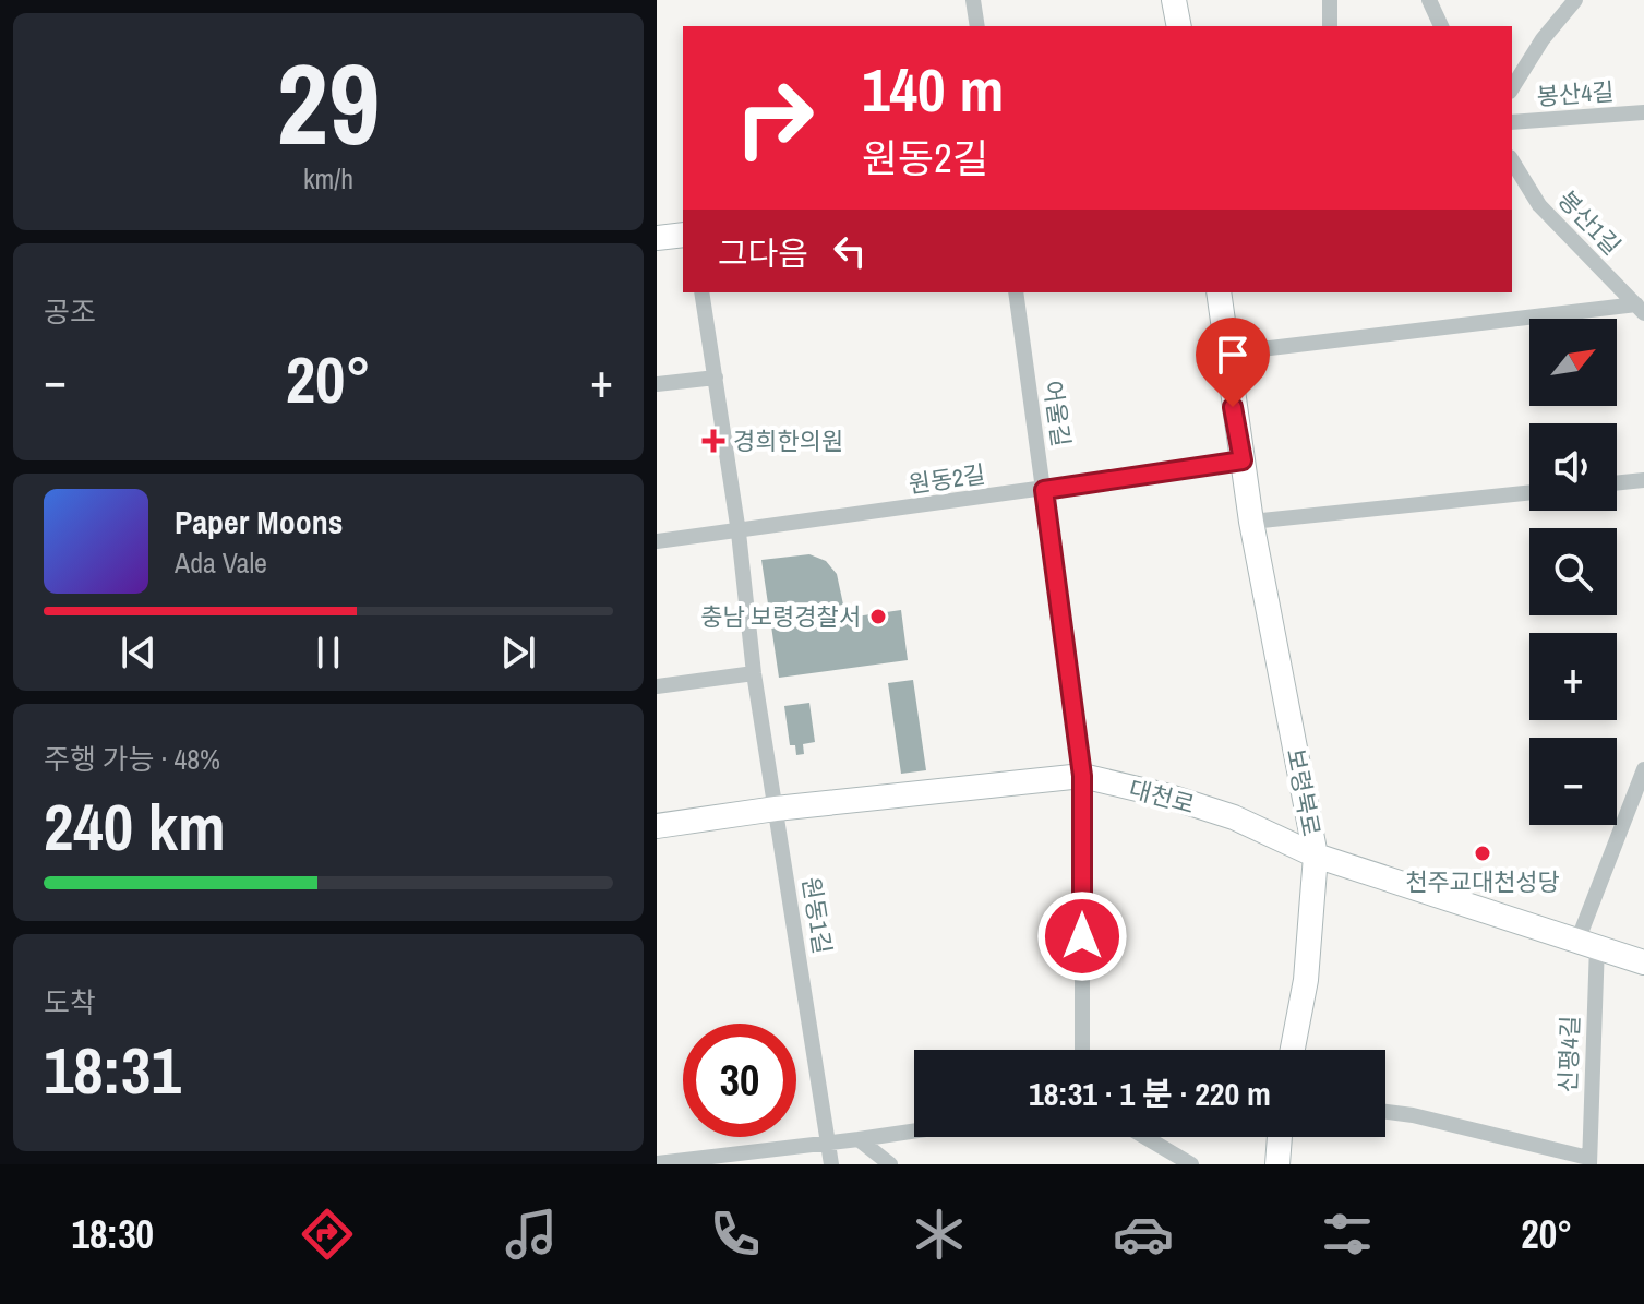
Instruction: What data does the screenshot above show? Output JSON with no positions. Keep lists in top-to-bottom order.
{
  "streets": {
    "main road": ["보령북로", "대천로"],
    "street": [
      "봉산4길",
      "봉산1길",
      "어울길",
      "원동2길",
      "원동1길",
      "신평4길"
    ]
  },
  "crossings": [
    ["어울길", "원동2길"],
    ["어울길", "대천로"],
    ["원동2길", "보령북로"],
    ["원동2길", "원동1길"],
    ["보령북로", "대천로"],
    ["대천로", "원동1길"],
    ["대천로", "신평4길"]
  ],
  "places": {
    "health": ["경희한의원"],
    "other": ["충남 보령경찰서", "천주교대천성당"]
  },
  "north": "top right",
  "page": {
    "tile": [
      ["29", "km/h"],
      "공조",
      ["주행 가능 · 48%", "240 km"],
      ["도착", "18:31"]
    ],
    "turn": ["140 m", "원동2길"],
    "then": "그다음",
    "map_buttons": ["+", "−"],
    "heat": ["−", "20°", "+"],
    "song": ["Paper Moons", "Ada Vale"],
    "limit": "30",
    "trip": "18:31 · 1 분 · 220 m",
    "tabs": ["18:30", "20°"]
  }
}
